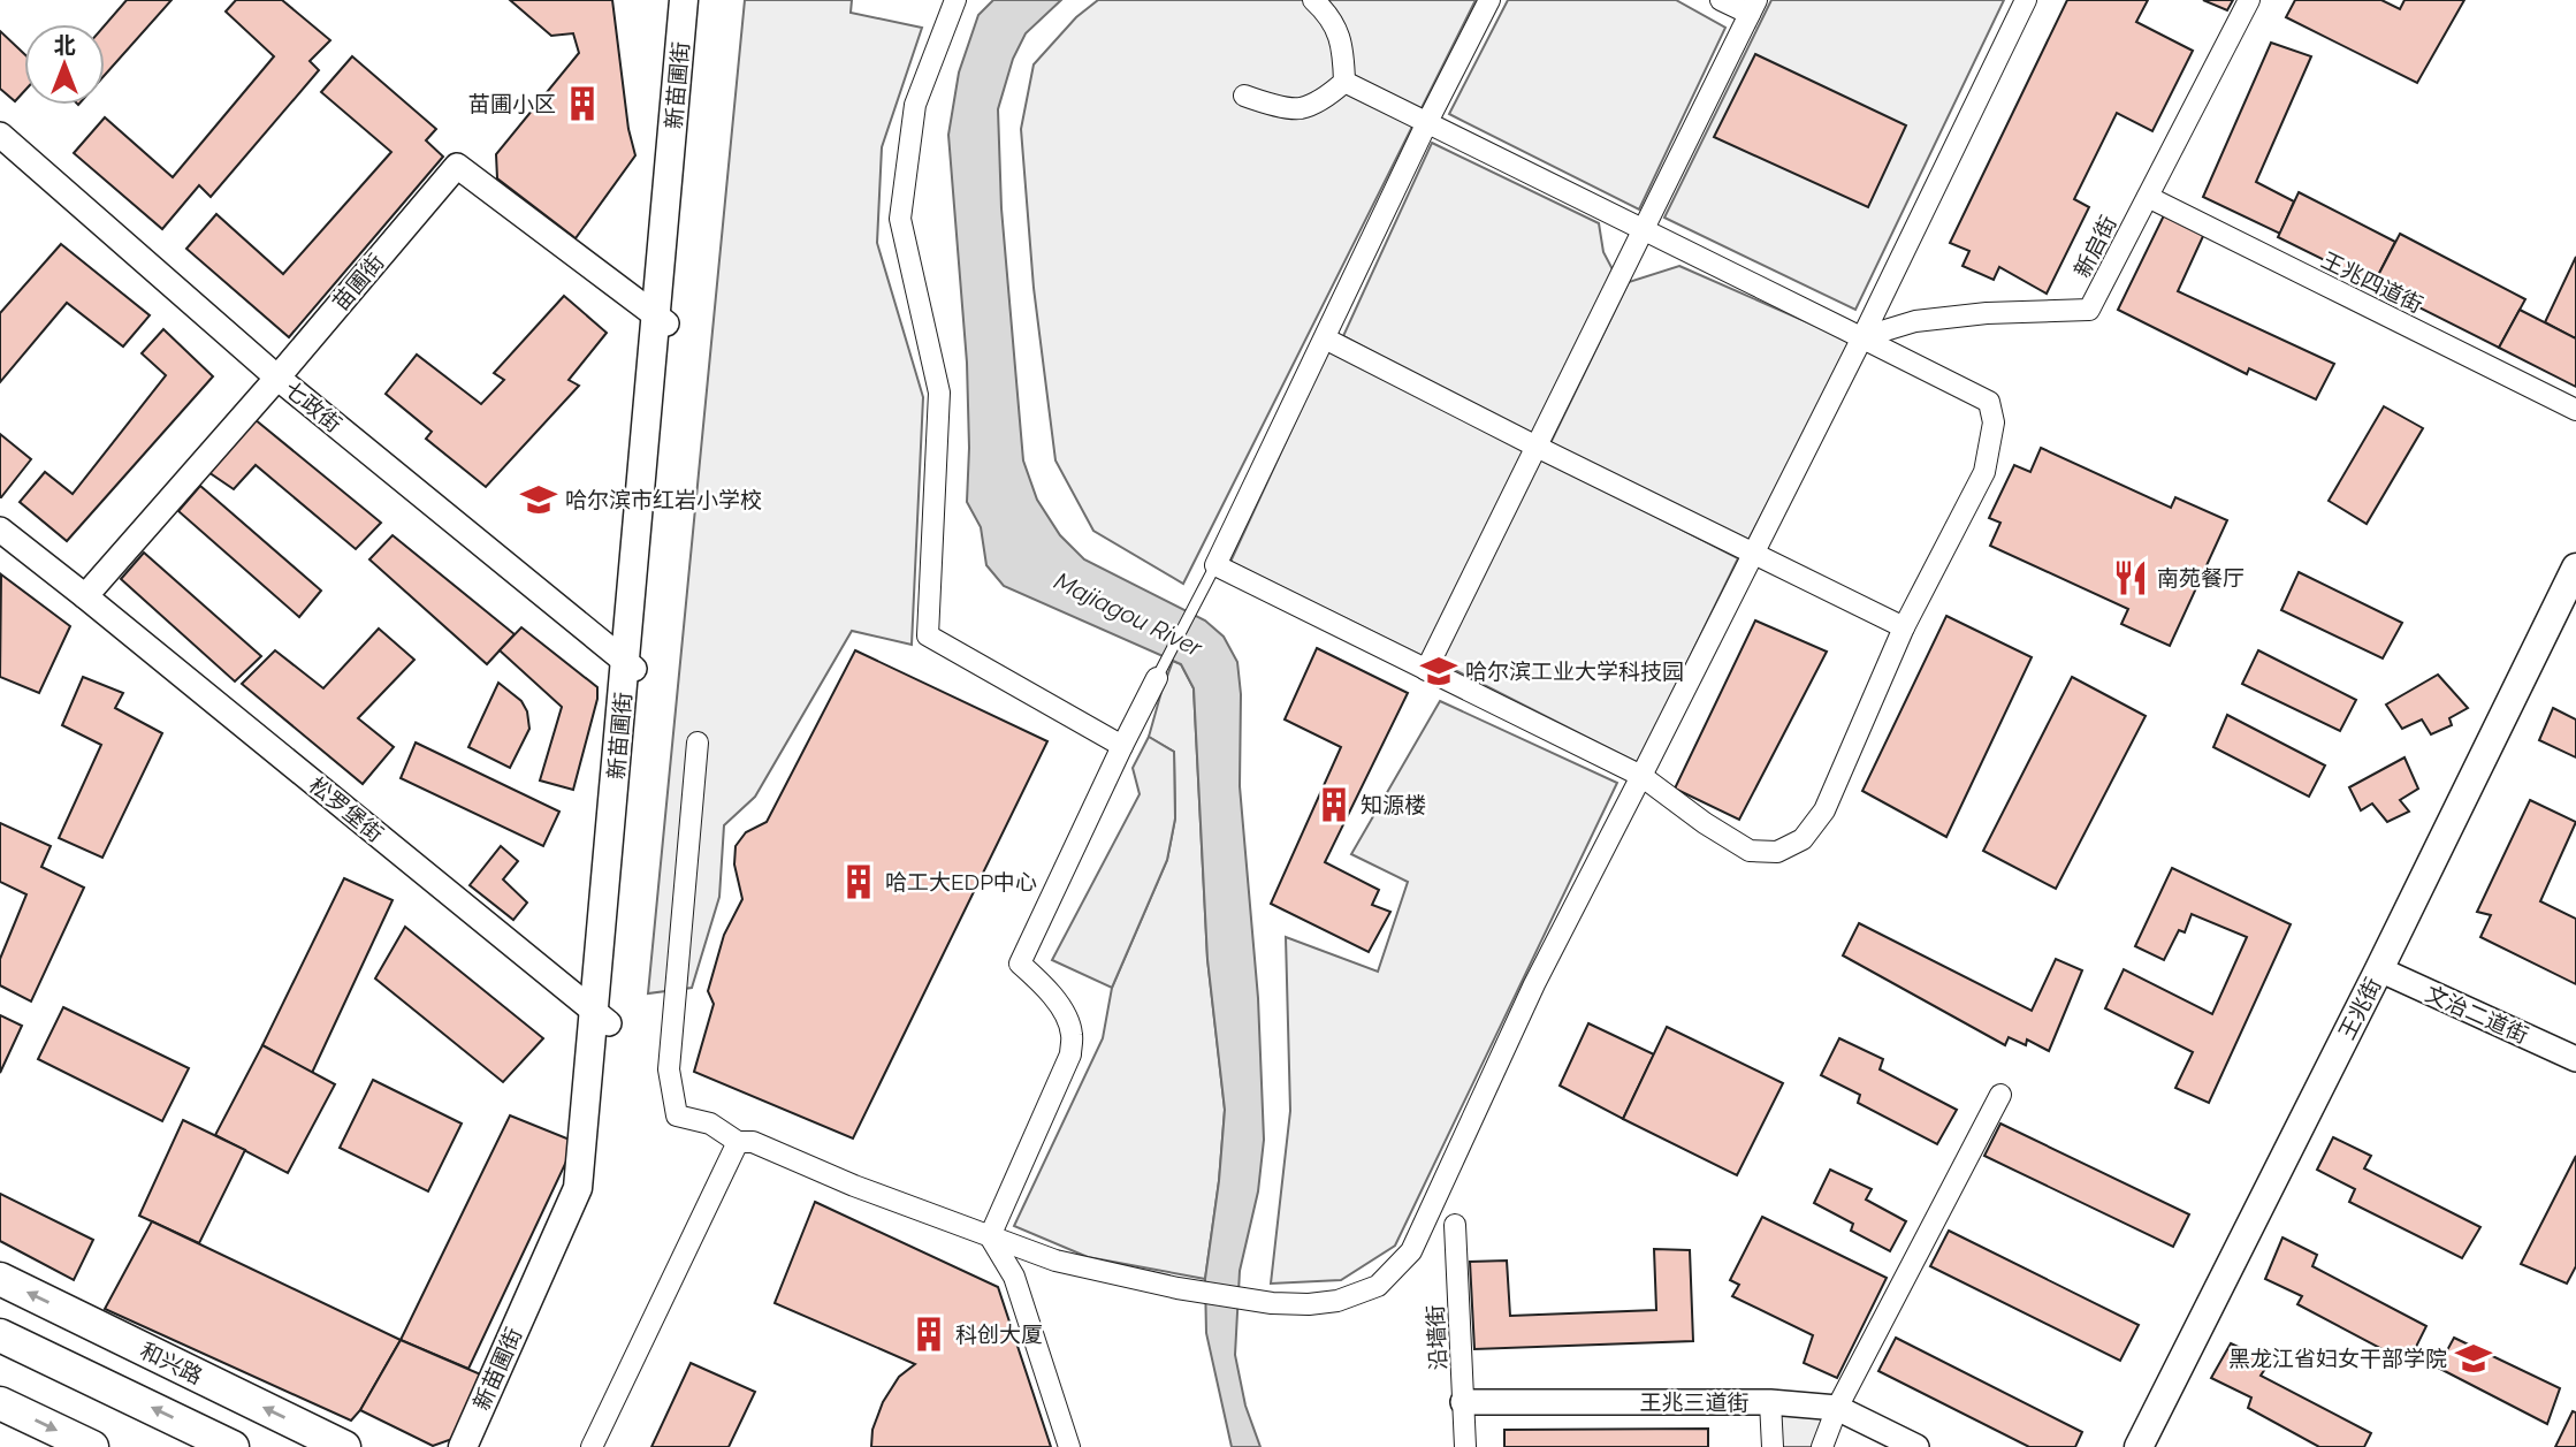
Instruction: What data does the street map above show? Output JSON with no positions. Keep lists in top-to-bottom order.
{
  "streets": {
    "highway": ["和兴路"],
    "main road": ["新苗圃街", "王兆街"],
    "street": [
      "新启街",
      "苗圃街",
      "王兆四道街",
      "七政街",
      "松罗堡街",
      "文治二道街",
      "沿墙街",
      "王兆三道街"
    ]
  },
  "crossings": [
    ["新苗圃街", "苗圃街"],
    ["新苗圃街", "七政街"],
    ["新苗圃街", "松罗堡街"],
    ["新启街", "王兆四道街"],
    ["苗圃街", "七政街"],
    ["苗圃街", "松罗堡街"],
    ["王兆街", "文治二道街"],
    ["沿墙街", "王兆三道街"]
  ],
  "water": ["Majiagou River"],
  "places": {
    "building": [
      "苗圃小区",
      "知源楼",
      "哈工大EDP中心",
      "科创大厦"
    ],
    "school or university": ["哈尔滨市红岩小学校", "哈尔滨工业大学科技园", "黑龙江省妇女干部学院"],
    "restaurant": ["南苑餐厅"]
  },
  "north": "top"
}
